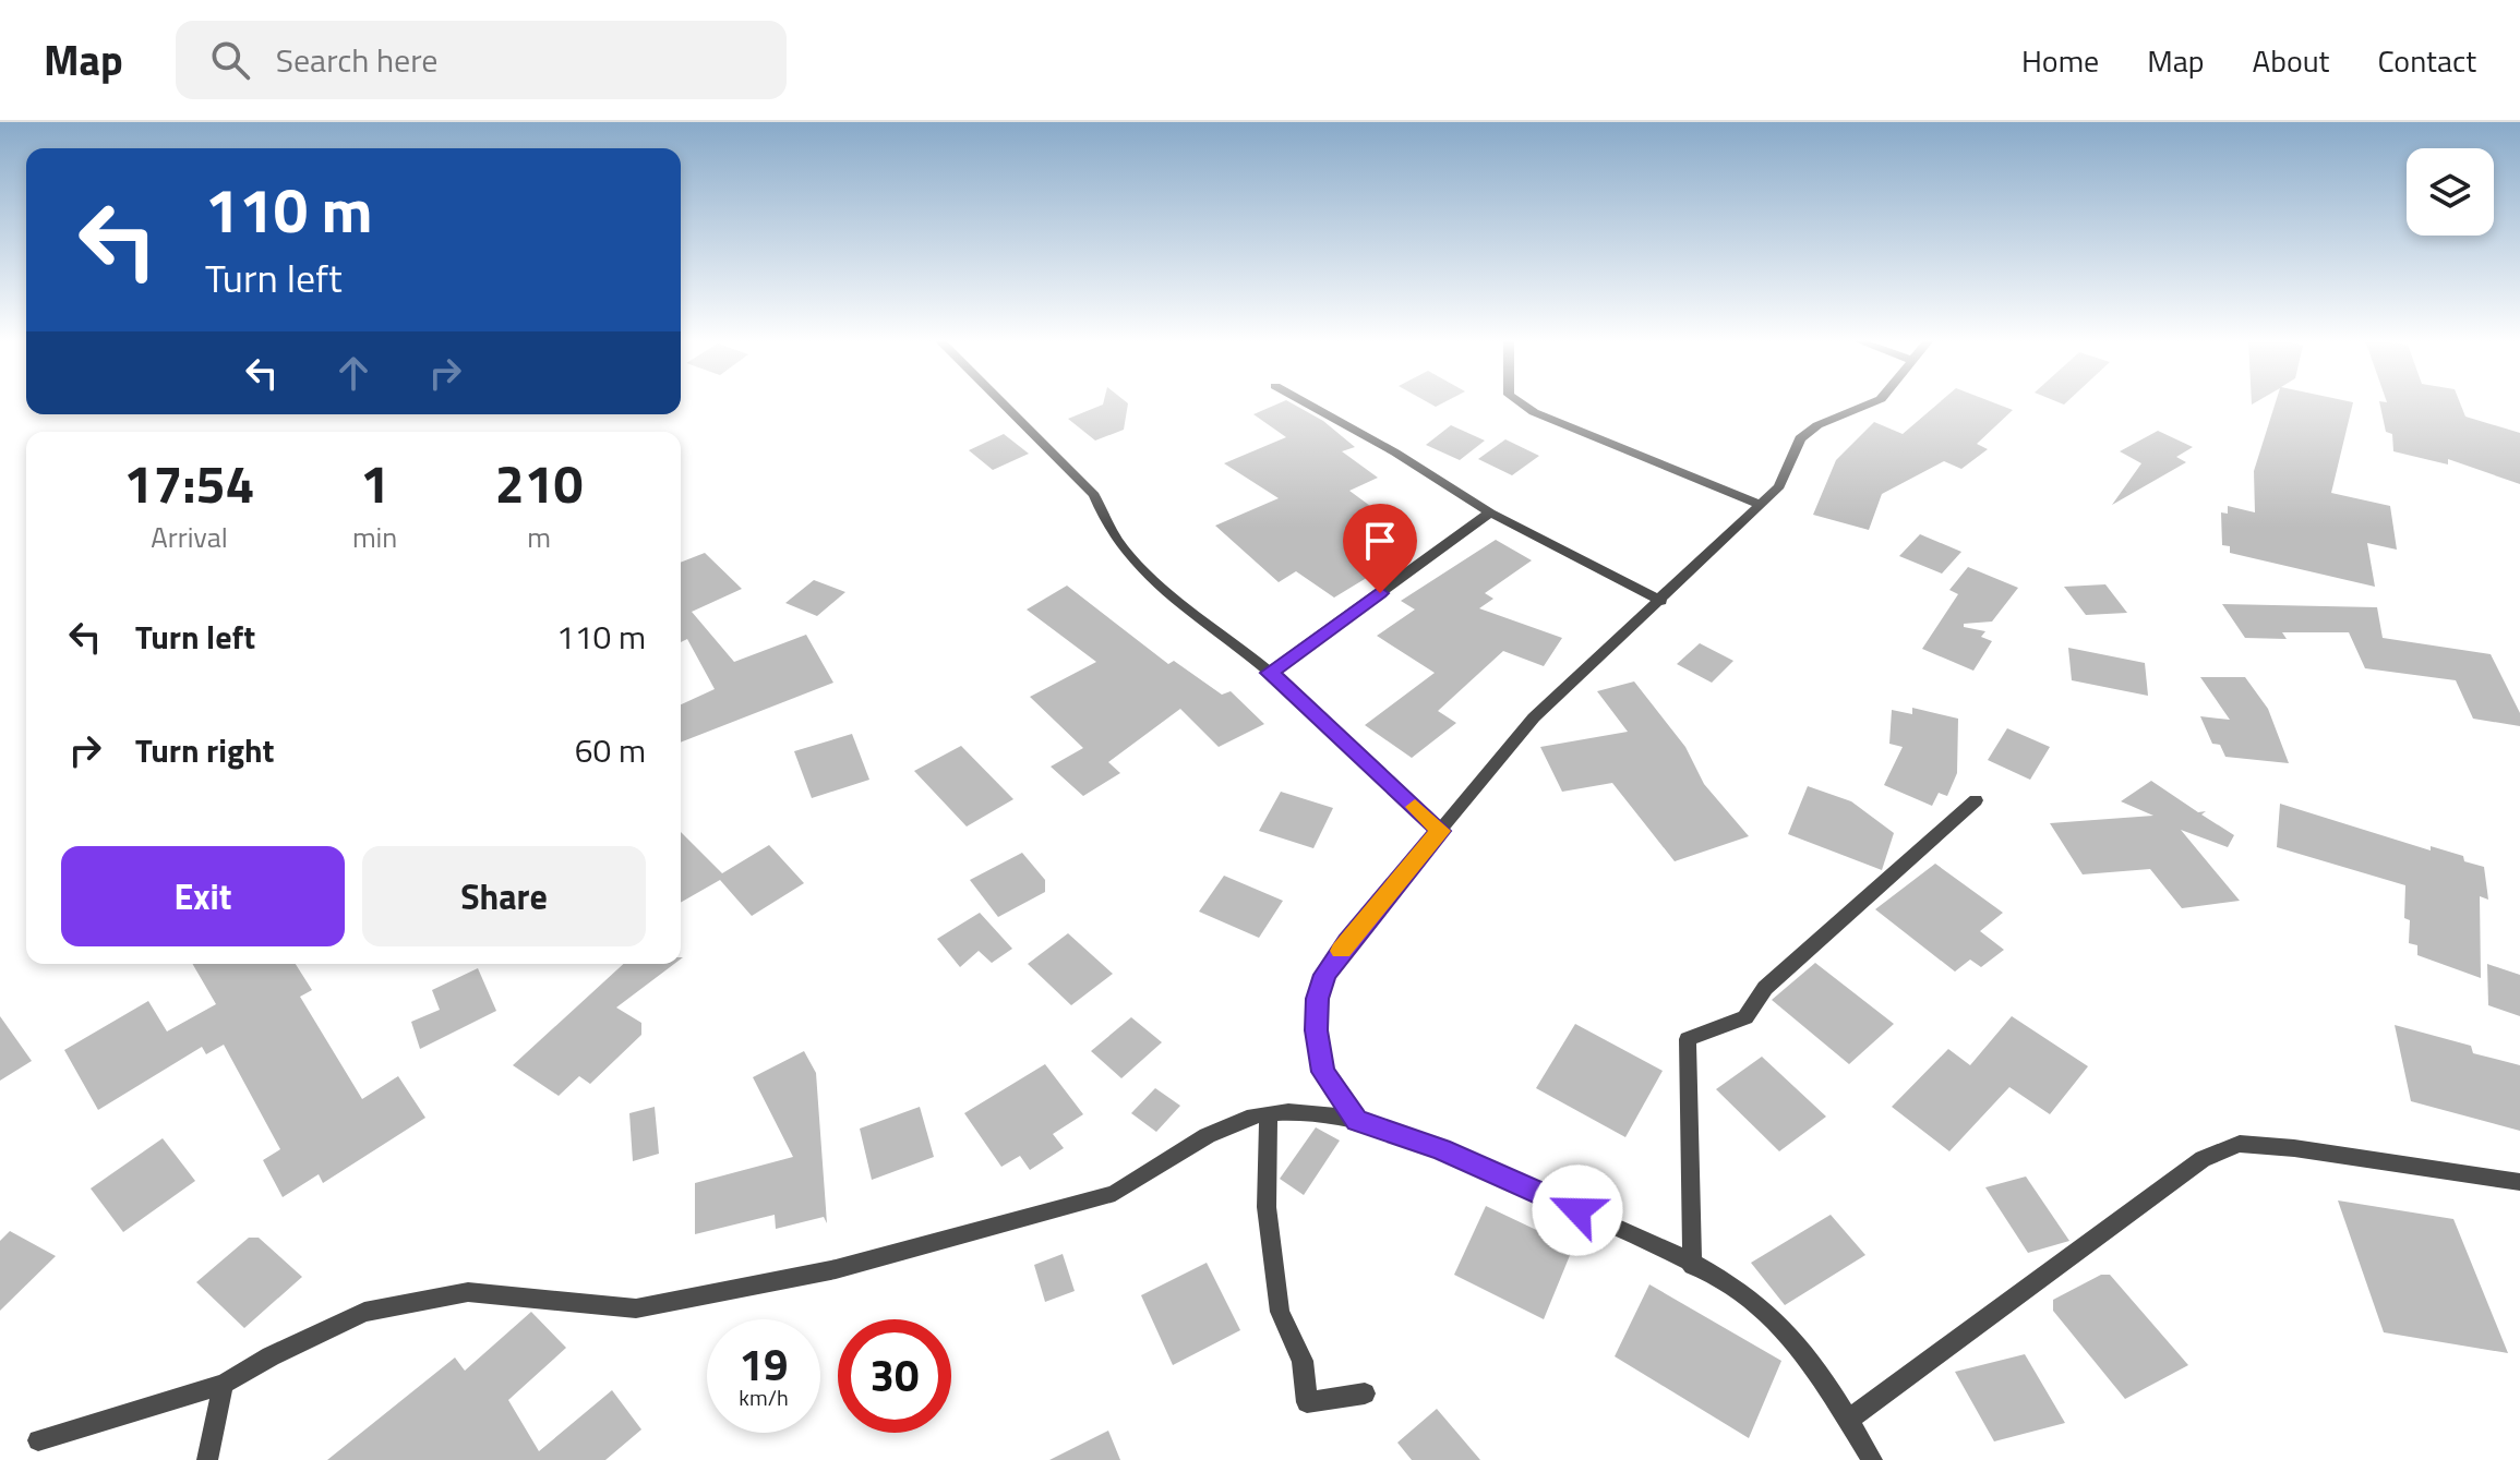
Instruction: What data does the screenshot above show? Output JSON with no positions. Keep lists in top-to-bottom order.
{
  "page": {
    "header": "Map",
    "search": "Search here",
    "nav": [
      "Home",
      "Map",
      "About",
      "Contact"
    ],
    "turn": ["110 m", "Turn left"],
    "eta": [
      "17:54",
      "Arrival",
      "1",
      "min",
      "210",
      "m"
    ],
    "list": [
      {
        "name": "Turn left",
        "value": "110 m"
      },
      {
        "name": "Turn right",
        "value": "60 m"
      }
    ],
    "buttons": ["Exit", "Share"],
    "speed": "19 km/h",
    "limit": "30"
  }
}
